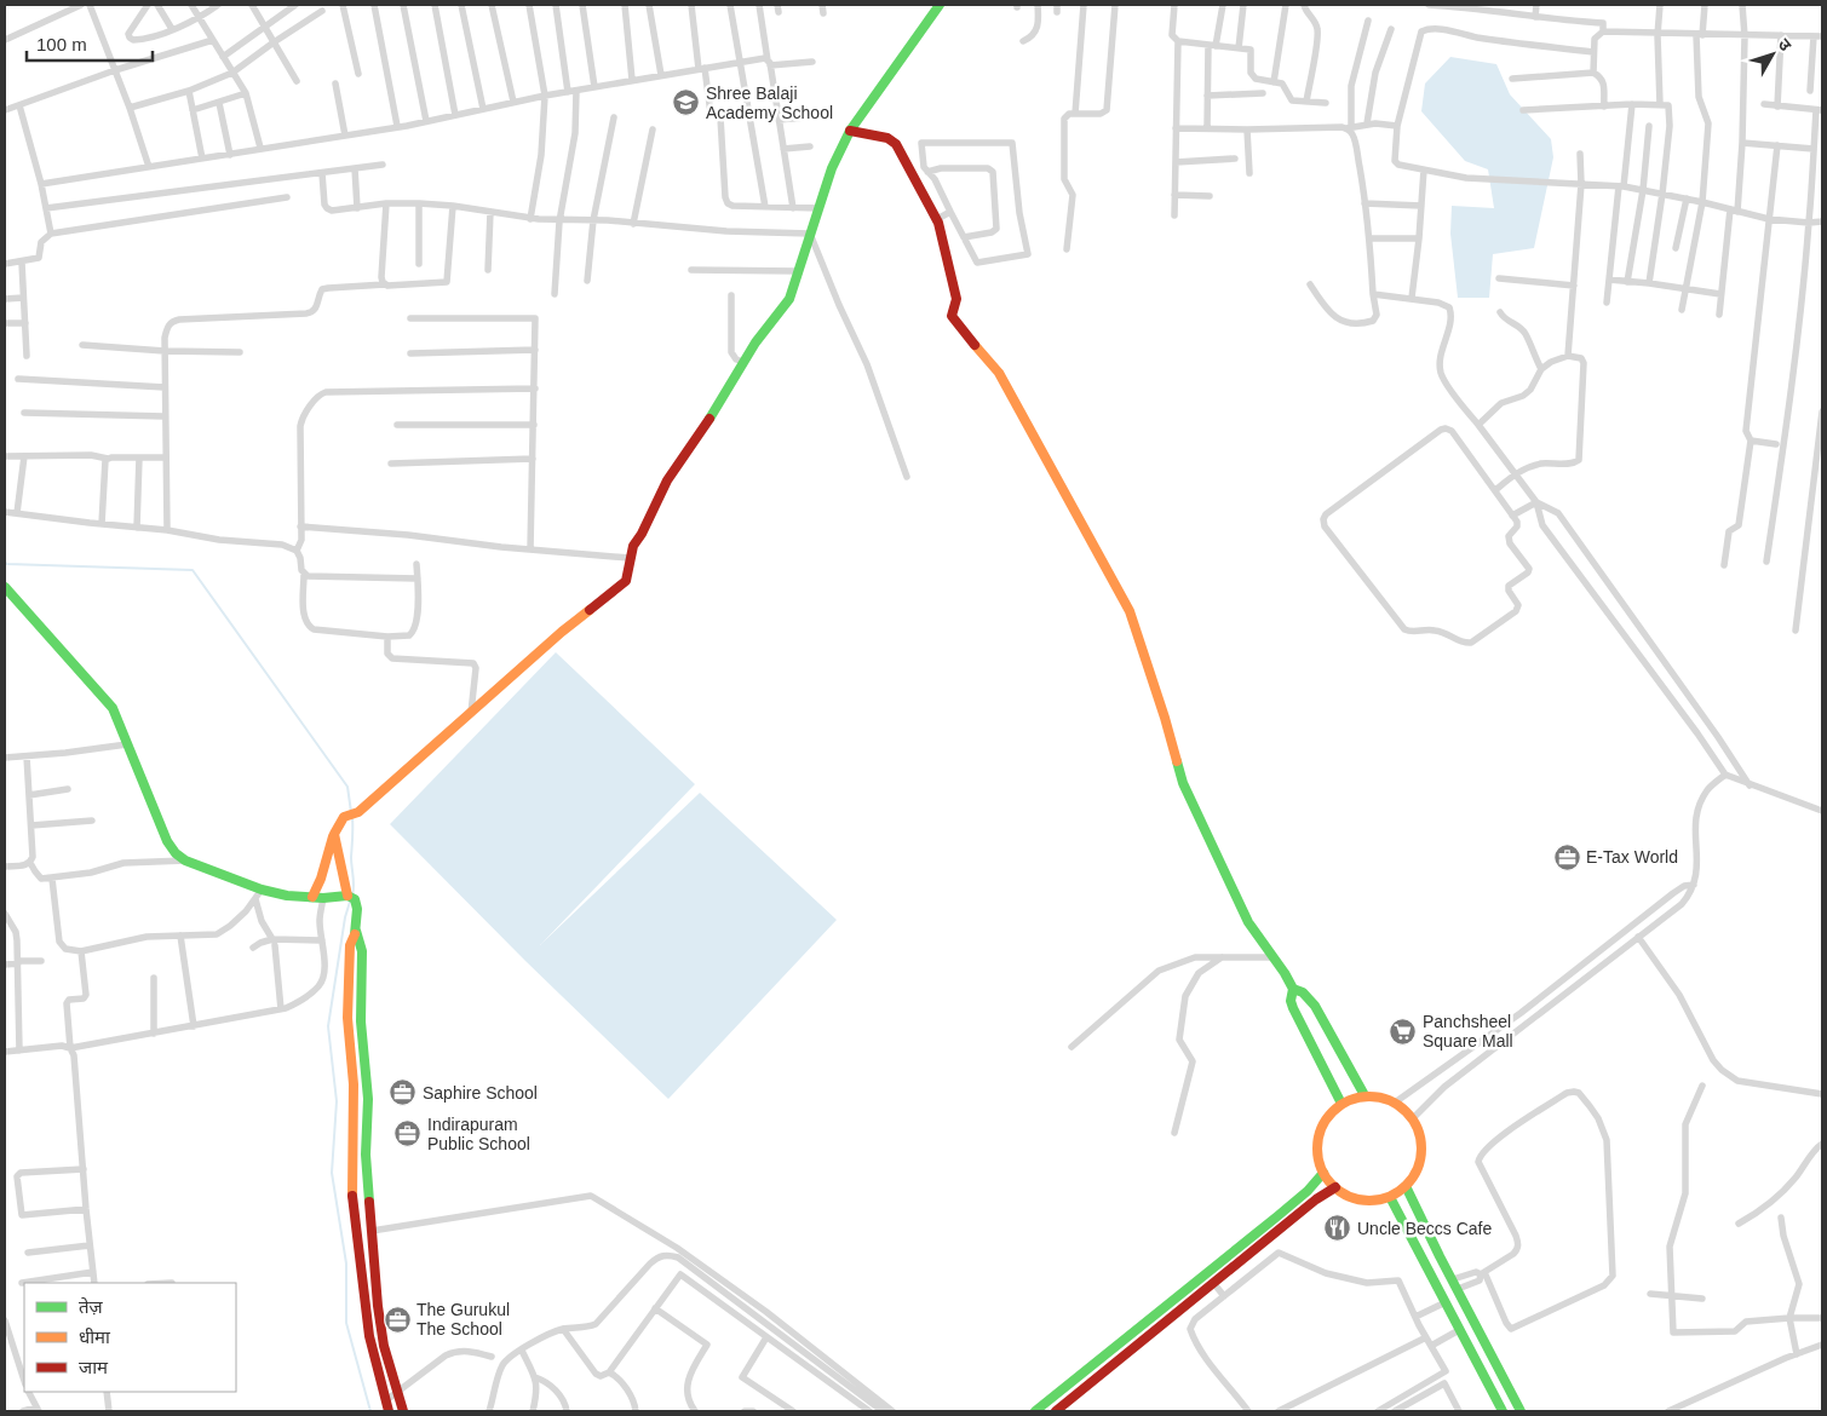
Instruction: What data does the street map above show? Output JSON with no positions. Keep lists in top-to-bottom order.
{
  "places": {
    "school or university": ["Shree Balaji Academy School"],
    "office": [
      "E-Tax World",
      "Saphire School",
      "Indirapuram Public School",
      "The Gurukul The School"
    ],
    "supermarket": ["Panchsheel Square Mall"],
    "restaurant": ["Uncle Beccs Cafe"]
  },
  "legend": ["तेज़", "धीमा", "जाम"],
  "scale_bar": "100 m",
  "north": "top right"
}
